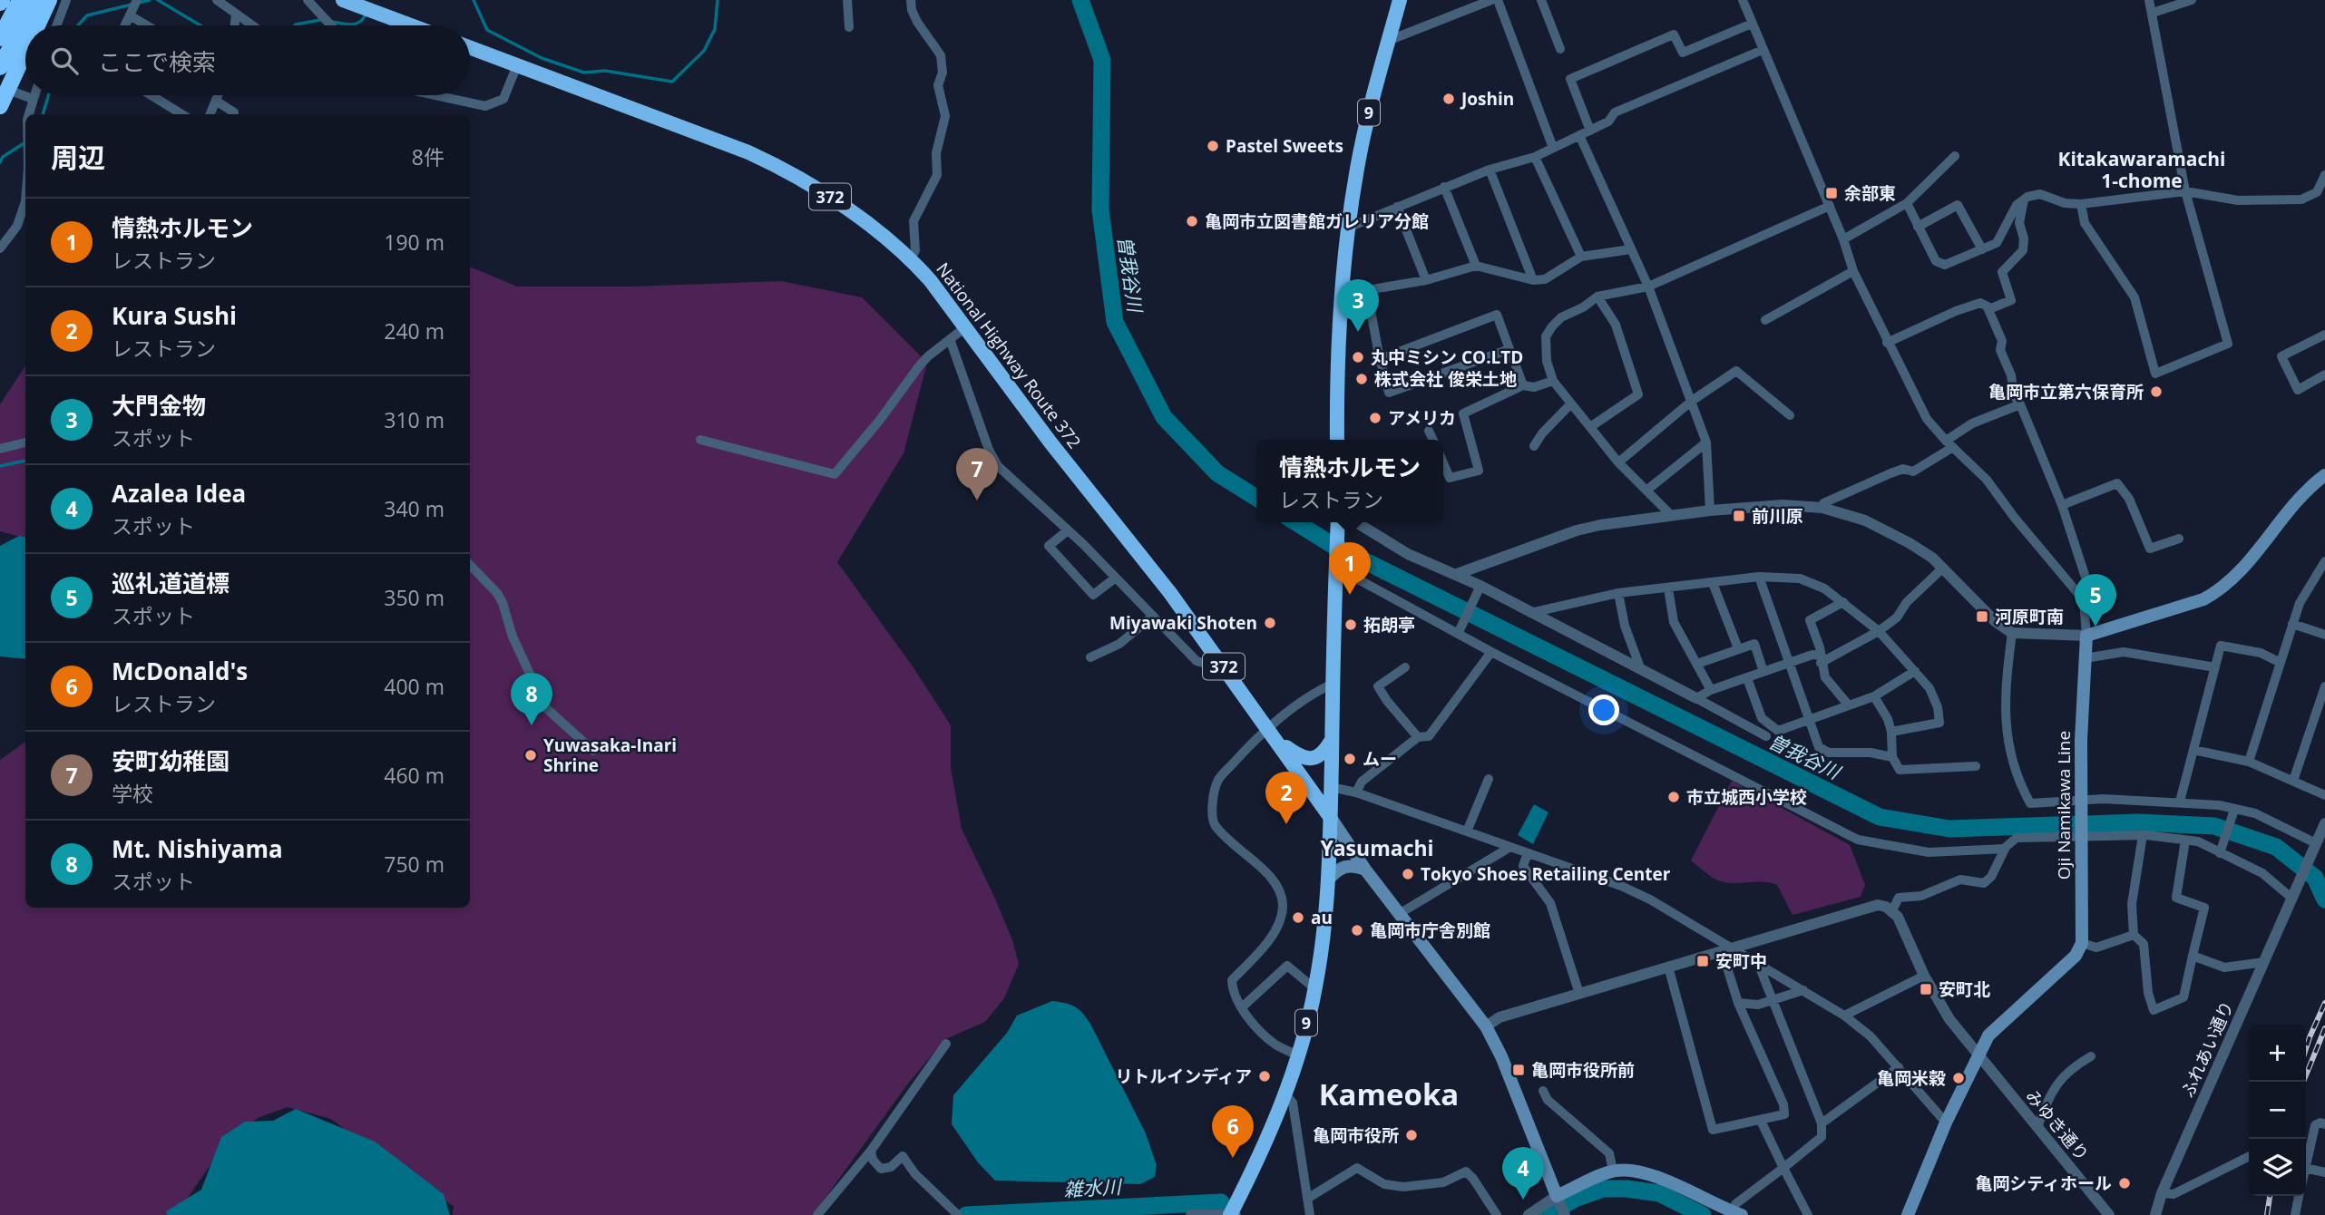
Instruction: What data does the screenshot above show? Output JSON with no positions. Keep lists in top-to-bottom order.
{
  "streets": {
    "highway": ["9", "372", "National Highway Route 372"],
    "main road": ["Oji Namikawa Line"],
    "street": ["ふれあい通り", "みゆき通り"]
  },
  "crossings": [
    ["9", "National Highway Route 372"]
  ],
  "districts": ["Kitakawaramachi 1-chome", "Yasumachi", "Kameoka"],
  "water": ["曽我谷川", "雑水川"],
  "places": {
    "other": [
      "Joshin",
      "Pastel Sweets",
      "亀岡市立図書館ガレリア分館",
      "丸中ミシン CO.LTD",
      "株式会社 俊栄土地",
      "亀岡市立第六保育所",
      "アメリカ",
      "Miyawaki Shoten",
      "拓朗亭",
      "Yuwasaka-Inari Shrine",
      "ムー",
      "市立城西小学校",
      "Tokyo Shoes Retailing Center",
      "au",
      "亀岡市庁舎別館",
      "リトルインディア",
      "亀岡米穀",
      "亀岡市役所",
      "亀岡シティホール"
    ],
    "transit": [
      "余部東",
      "前川原",
      "河原町南",
      "安町中",
      "安町北",
      "亀岡市役所前"
    ]
  },
  "page": {
    "search": "ここで検索",
    "heading": ["周辺", "8件"],
    "list": [
      {
        "mark": "1",
        "name": "情熱ホルモン",
        "note": "レストラン",
        "value": "190 m"
      },
      {
        "mark": "2",
        "name": "Kura Sushi",
        "note": "レストラン",
        "value": "240 m"
      },
      {
        "mark": "3",
        "name": "大門金物",
        "note": "スポット",
        "value": "310 m"
      },
      {
        "mark": "4",
        "name": "Azalea Idea",
        "note": "スポット",
        "value": "340 m"
      },
      {
        "mark": "5",
        "name": "巡礼道道標",
        "note": "スポット",
        "value": "350 m"
      },
      {
        "mark": "6",
        "name": "McDonald's",
        "note": "レストラン",
        "value": "400 m"
      },
      {
        "mark": "7",
        "name": "安町幼稚園",
        "note": "学校",
        "value": "460 m"
      },
      {
        "mark": "8",
        "name": "Mt. Nishiyama",
        "note": "スポット",
        "value": "750 m"
      }
    ],
    "pins": [
      "3",
      "7",
      "1",
      "5",
      "8",
      "2",
      "6",
      "4"
    ],
    "popup": ["情熱ホルモン", "レストラン"],
    "map_buttons": ["+", "−"]
  }
}
